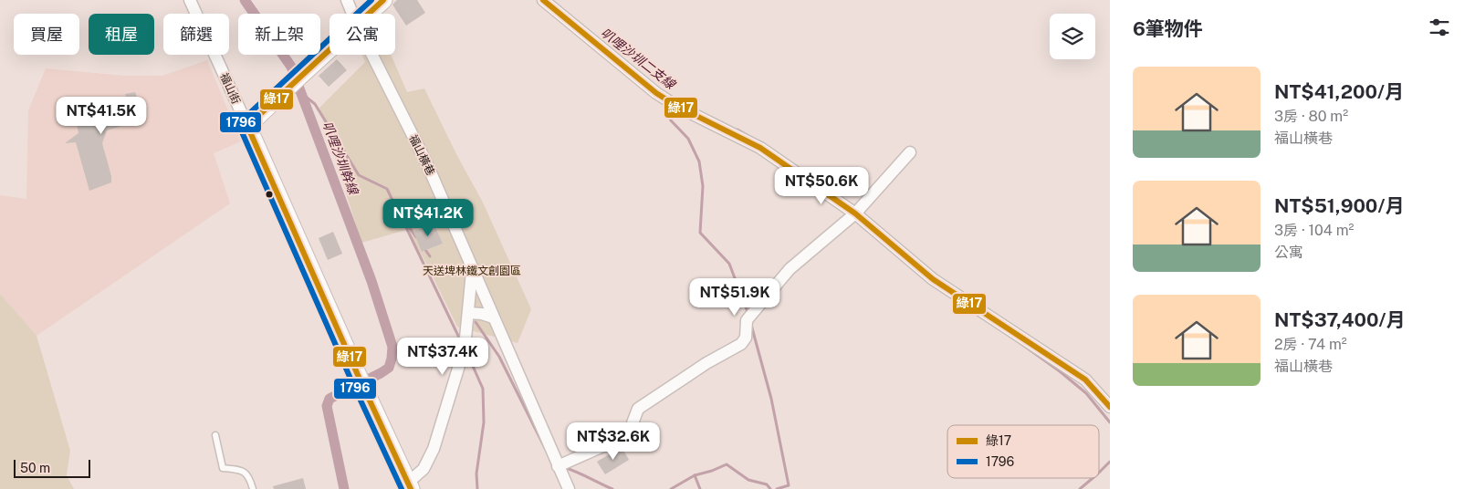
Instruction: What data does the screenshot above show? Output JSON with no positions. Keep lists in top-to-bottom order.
{
  "streets": {
    "street": ["福山街", "福山橫巷"]
  },
  "water": ["叭哩沙圳二支線", "叭哩沙圳幹線"],
  "parks": ["天送埤林鐵文創園區"],
  "lines": ["transit line 綠17", "transit line 1796"],
  "legend": ["綠17", "1796"],
  "scale_bar": "50 m",
  "page": {
    "heading": "6筆物件",
    "chip": [
      "買屋",
      "租屋",
      "篩選",
      "新上架",
      "公寓"
    ],
    "list": [
      {
        "name": "NT$41,200/月",
        "note": "3房 · 80 m² · 福山橫巷"
      },
      {
        "name": "NT$51,900/月",
        "note": "3房 · 104 m² · 公寓"
      },
      {
        "name": "NT$37,400/月",
        "note": "2房 · 74 m² · 福山橫巷"
      }
    ],
    "price": [
      "NT$41.5K",
      "NT$50.6K",
      "NT$41.2K",
      "NT$51.9K",
      "NT$37.4K",
      "NT$32.6K"
    ],
    "scale": "50 m"
  }
}
